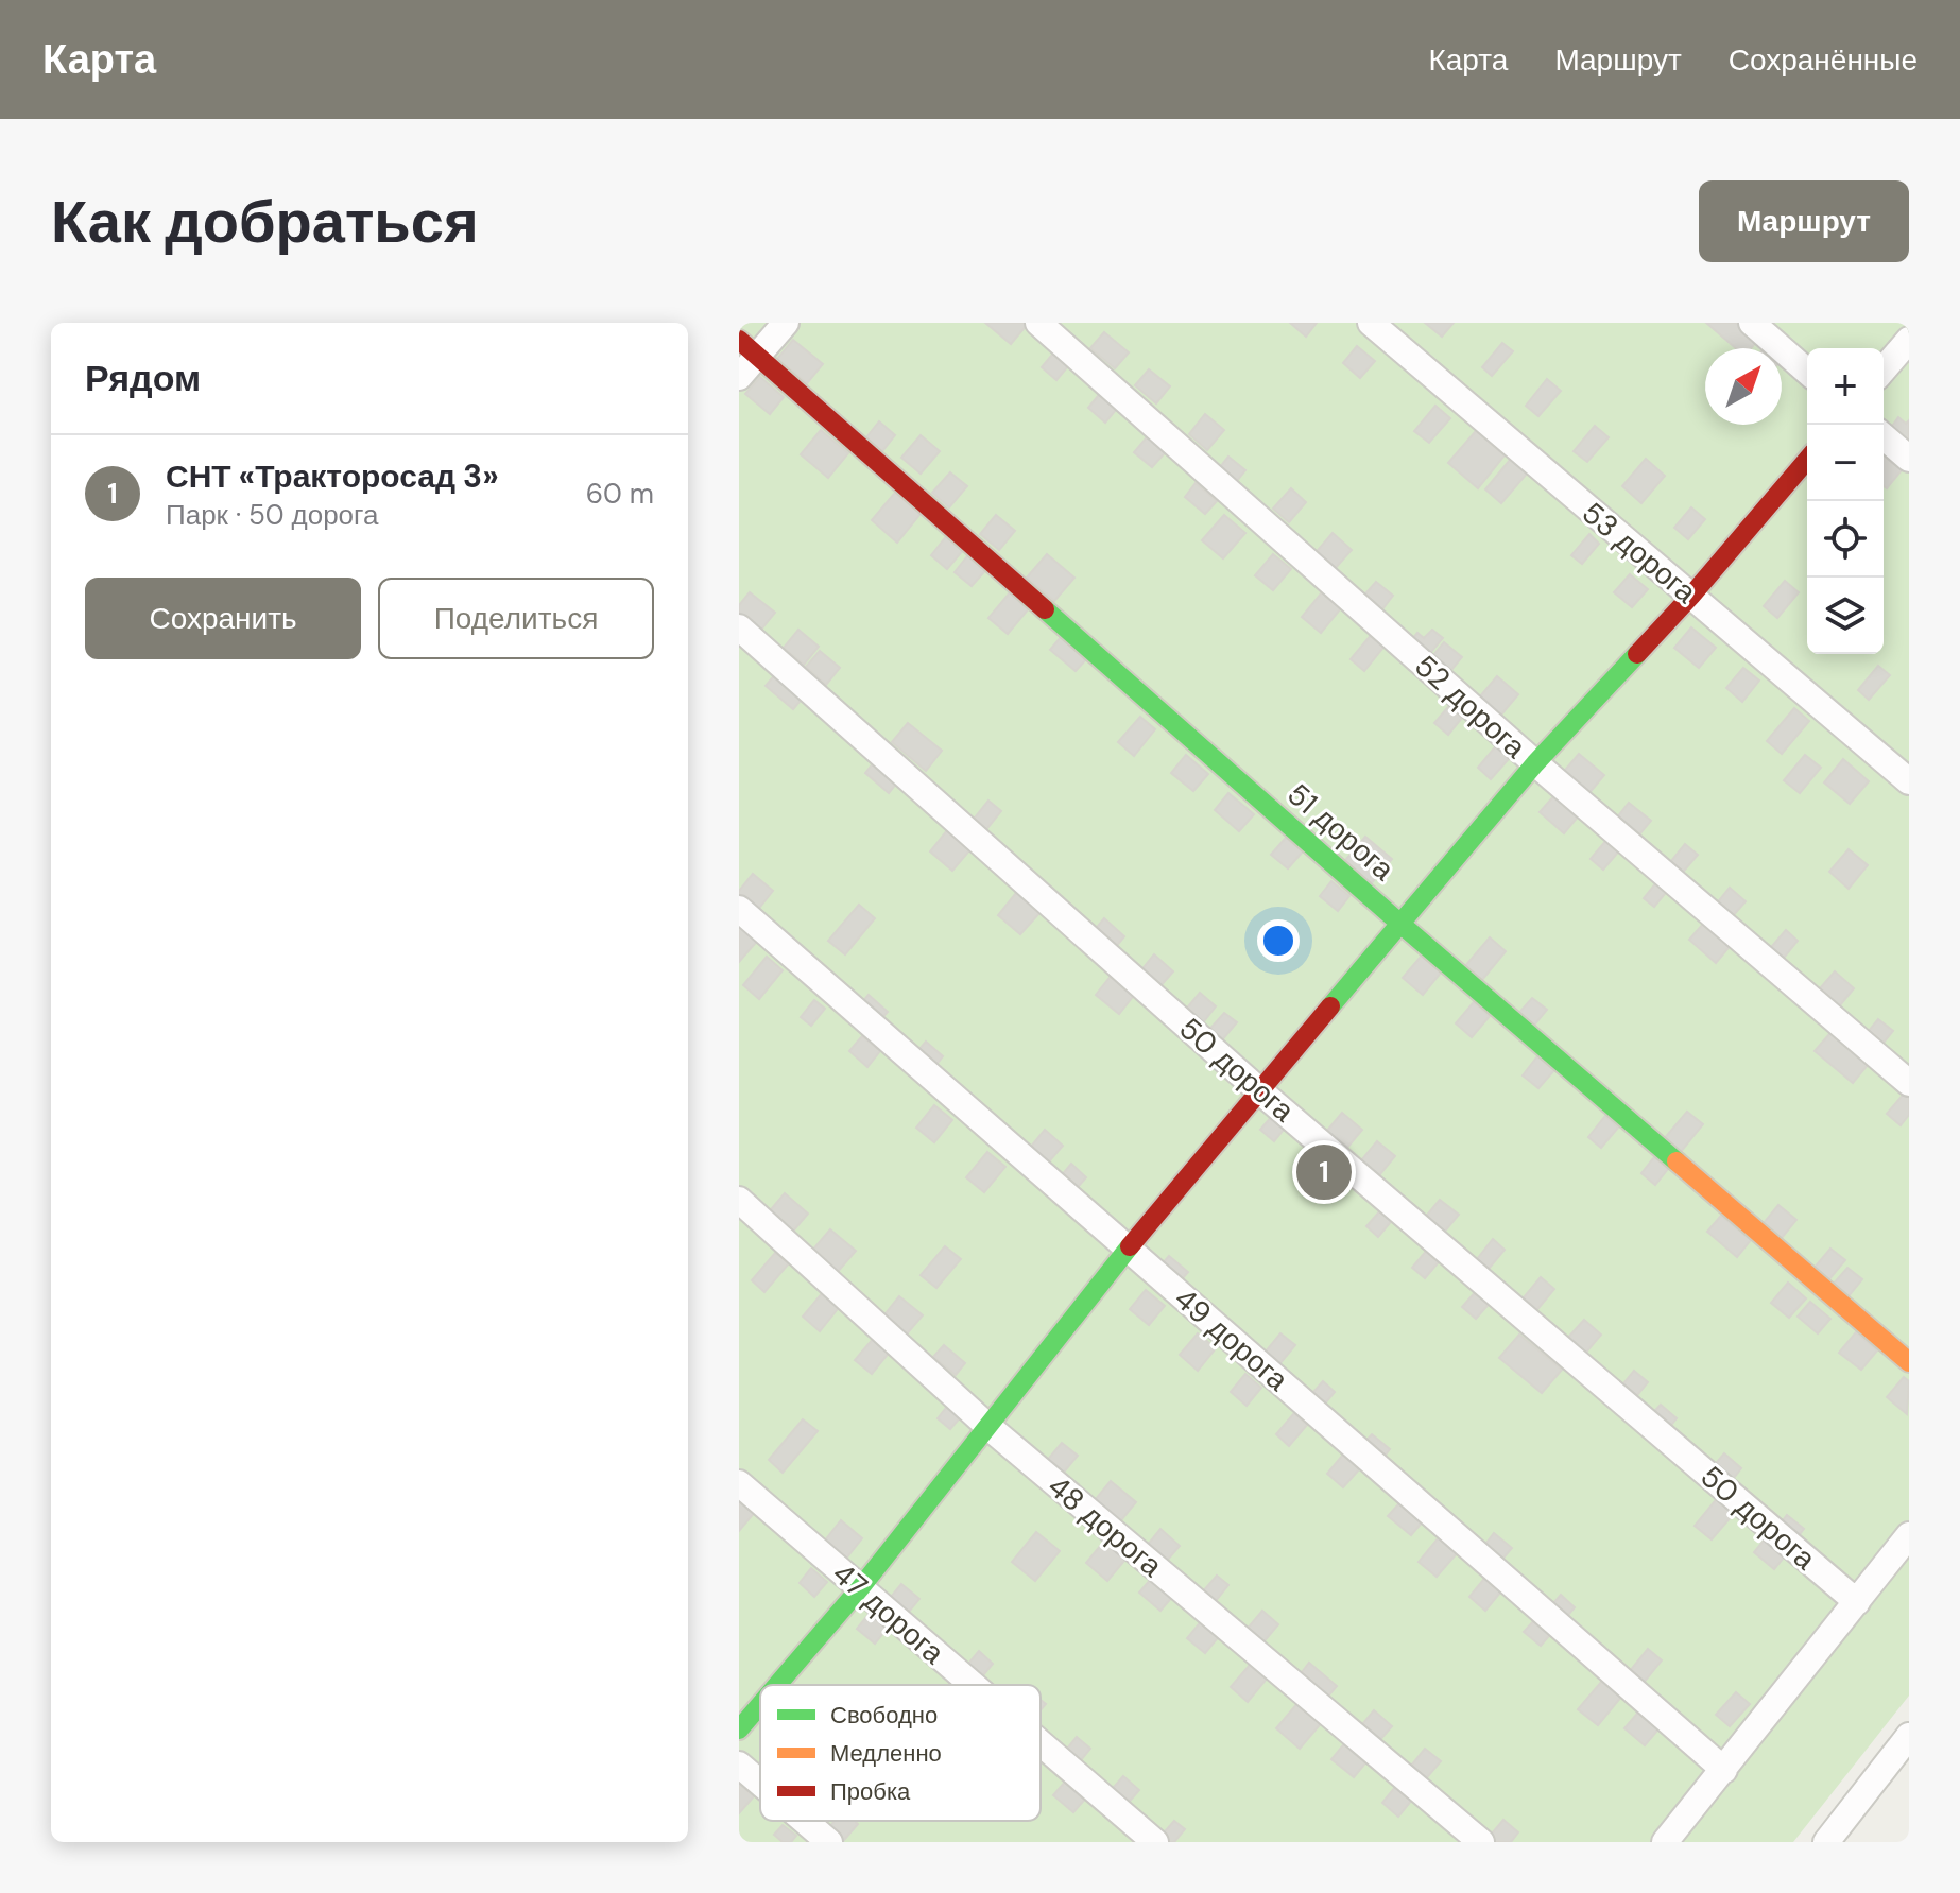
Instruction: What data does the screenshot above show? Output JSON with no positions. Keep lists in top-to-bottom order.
{
  "streets": {
    "street": [
      "53 дорога",
      "52 дорога",
      "51 дорога",
      "50 дорога",
      "49 дорога",
      "48 дорога",
      "47 дорога"
    ]
  },
  "legend": ["Свободно", "Медленно", "Пробка"],
  "north": "top right",
  "page": {
    "header": "Карта",
    "nav": ["Карта", "Маршрут", "Сохранённые"],
    "buttons": [
      "Маршрут",
      ["Сохранить", "Поделиться"]
    ],
    "title": "Как добраться",
    "heading": "Рядом",
    "map_buttons": ["+", "−"],
    "list": [
      {
        "mark": "1",
        "name": "СНТ «Тракторосад 3»",
        "note": "Парк · 50 дорога",
        "value": "60 m"
      }
    ],
    "pins": "1"
  }
}
